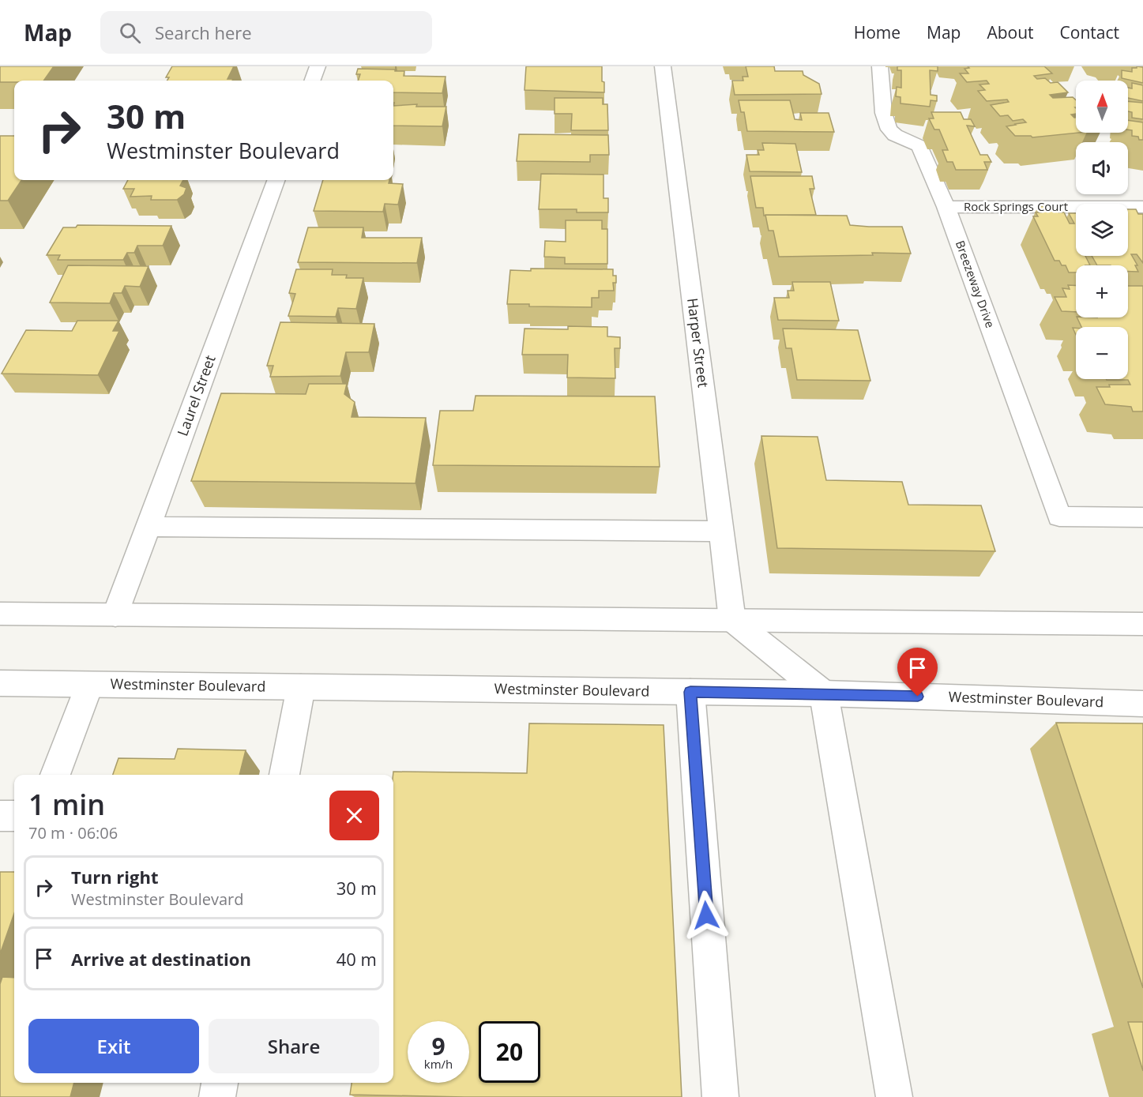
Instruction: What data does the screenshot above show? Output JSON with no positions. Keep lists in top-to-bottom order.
{
  "streets": {
    "street": [
      "Rock Springs Court",
      "Breezeway Drive",
      "Harper Street",
      "Laurel Street",
      "Westminster Boulevard"
    ]
  },
  "crossings": [
    ["Rock Springs Court", "Breezeway Drive"]
  ],
  "north": "top",
  "page": {
    "header": "Map",
    "search": "Search here",
    "nav": [
      "Home",
      "Map",
      "About",
      "Contact"
    ],
    "map_buttons": ["+", "−"],
    "turn": ["30 m", "Westminster Boulevard"],
    "heading": ["1 min", "70 m · 06:06"],
    "list": [
      {
        "name": "Turn right",
        "note": "Westminster Boulevard",
        "value": "30 m"
      },
      {
        "name": "Arrive at destination",
        "value": "40 m"
      }
    ],
    "buttons": ["Exit", "Share"],
    "speed": "9 km/h",
    "limit": "20"
  }
}
